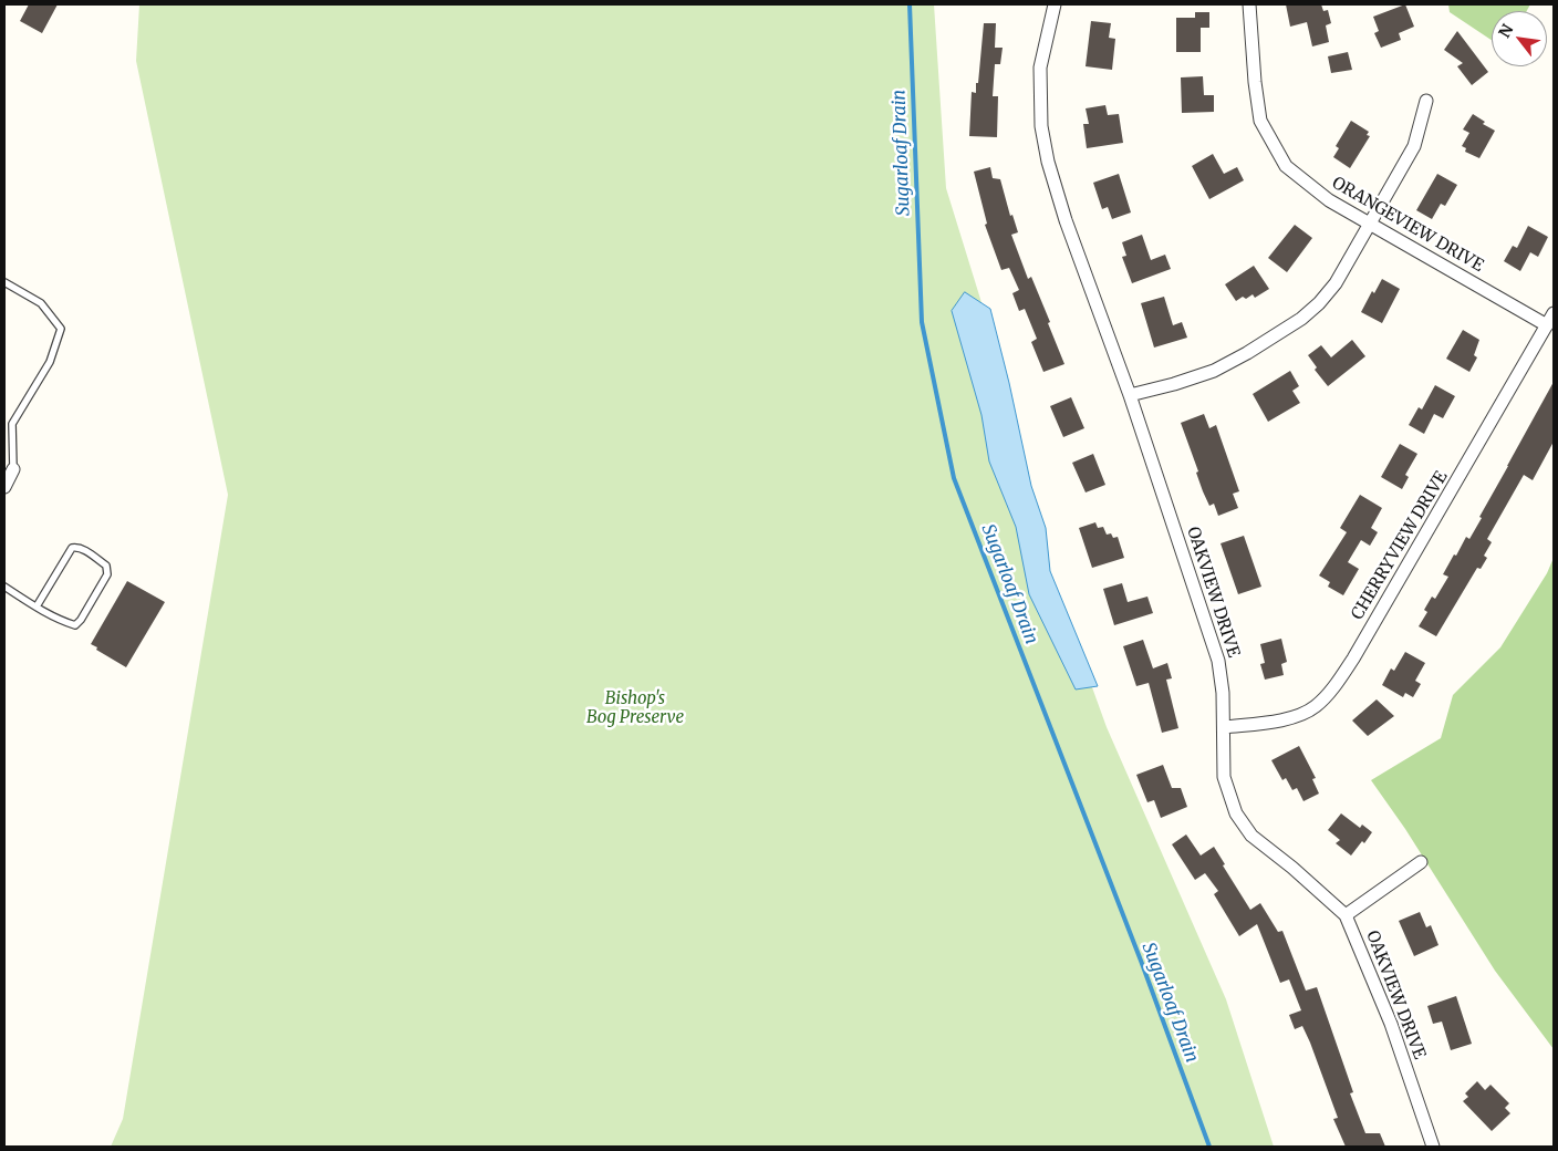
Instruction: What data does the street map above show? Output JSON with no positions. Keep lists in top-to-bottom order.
{
  "streets": {
    "street": ["ORANGEVIEW DRIVE", "CHERRYVIEW DRIVE", "OAKVIEW DRIVE"]
  },
  "crossings": [
    ["ORANGEVIEW DRIVE", "CHERRYVIEW DRIVE"],
    ["CHERRYVIEW DRIVE", "OAKVIEW DRIVE"]
  ],
  "water": ["Sugarloaf Drain"],
  "parks": ["Bishop's Bog Preserve"],
  "north": "top left"
}
